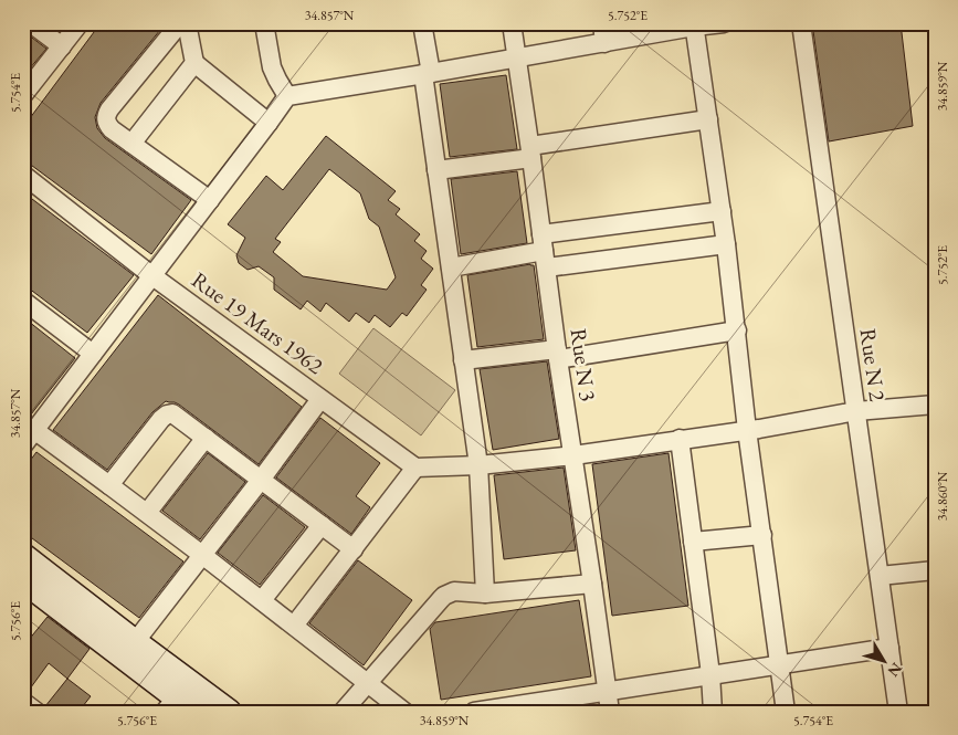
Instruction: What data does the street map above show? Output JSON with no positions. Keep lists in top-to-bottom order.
{
  "streets": {
    "street": ["Rue 19 Mars 1962", "Rue N 3", "Rue N 2"]
  },
  "north": "bottom right",
  "coordinates": [
    "34.857°N",
    "5.752°E",
    "34.859°N",
    "5.754°E",
    "34.860°N",
    "5.756°E"
  ]
}
